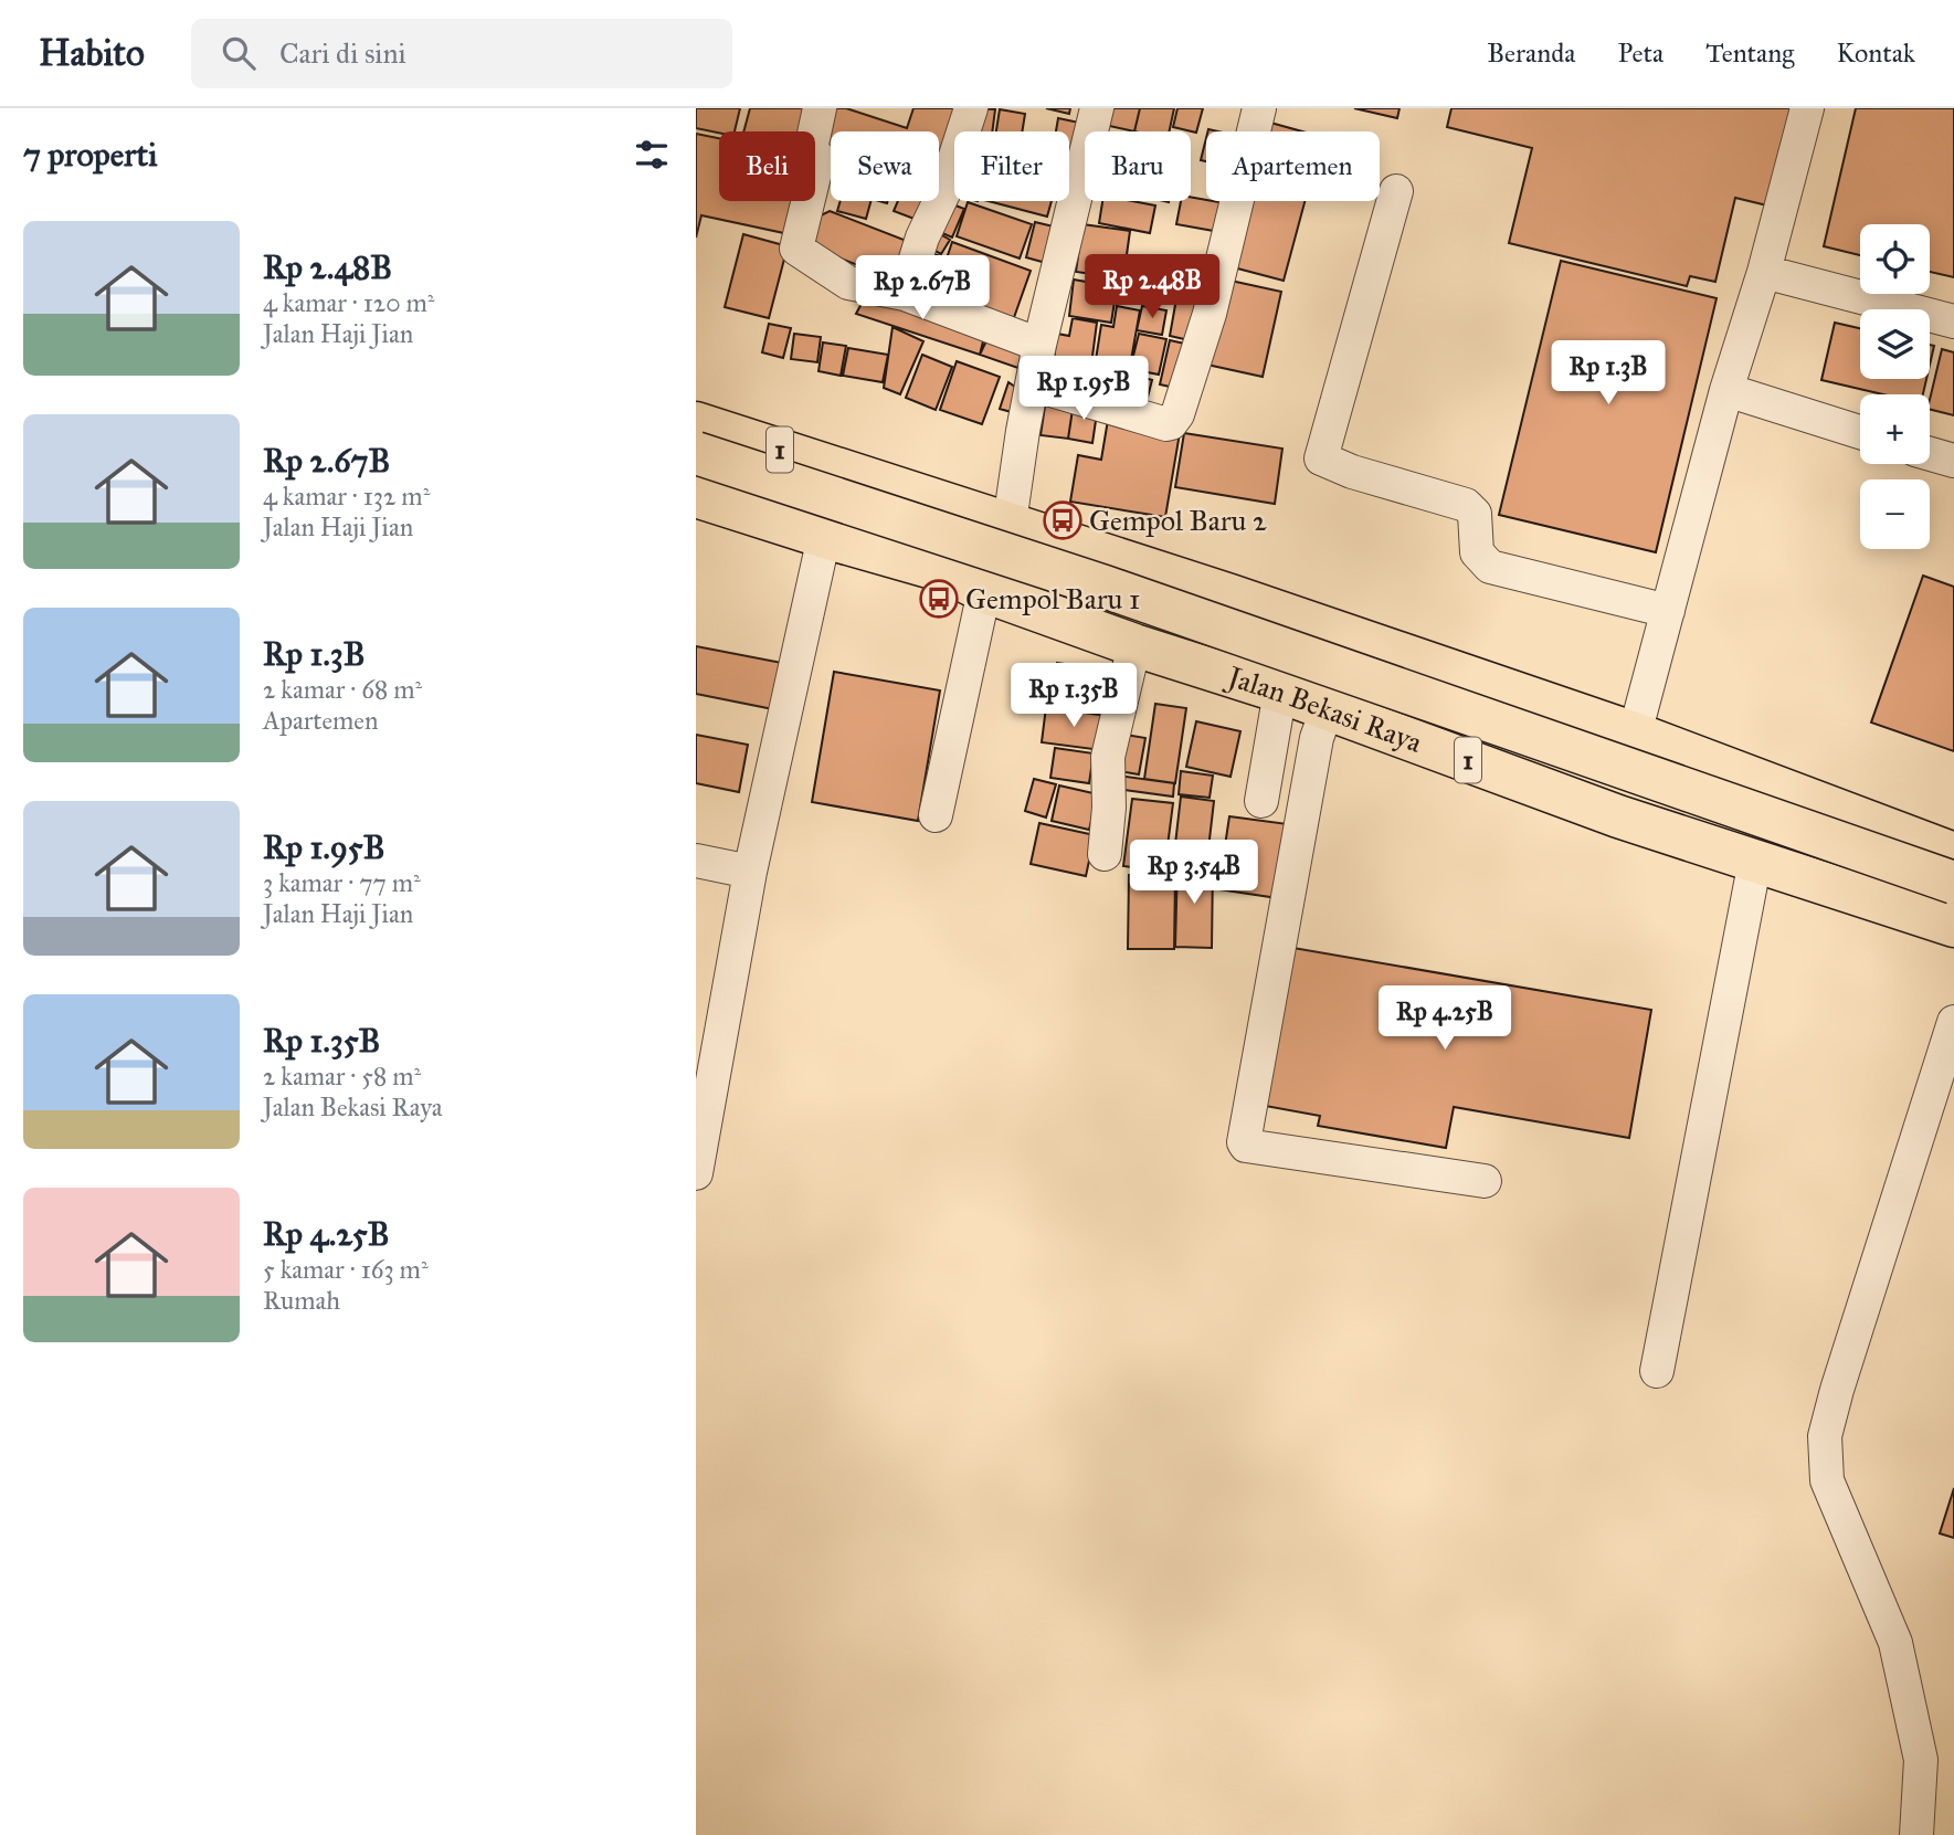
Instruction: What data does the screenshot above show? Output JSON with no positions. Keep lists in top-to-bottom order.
{
  "streets": {
    "highway": ["1", "Jalan Bekasi Raya"]
  },
  "places": {
    "bus stop": ["Gempol Baru 2", "Gempol Baru 1"]
  },
  "page": {
    "header": "Habito",
    "search": "Cari di sini",
    "nav": [
      "Beranda",
      "Peta",
      "Tentang",
      "Kontak"
    ],
    "heading": "7 properti",
    "chip": [
      "Beli",
      "Sewa",
      "Filter",
      "Baru",
      "Apartemen"
    ],
    "list": [
      {
        "name": "Rp 2.48B",
        "note": "4 kamar · 120 m² · Jalan Haji Jian"
      },
      {
        "name": "Rp 2.67B",
        "note": "4 kamar · 132 m² · Jalan Haji Jian"
      },
      {
        "name": "Rp 1.3B",
        "note": "2 kamar · 68 m² · Apartemen"
      },
      {
        "name": "Rp 1.95B",
        "note": "3 kamar · 77 m² · Jalan Haji Jian"
      },
      {
        "name": "Rp 1.35B",
        "note": "2 kamar · 58 m² · Jalan Bekasi Raya"
      },
      {
        "name": "Rp 4.25B",
        "note": "5 kamar · 163 m² · Rumah"
      }
    ],
    "map_buttons": ["+", "−"],
    "price": [
      "Rp 2.48B",
      "Rp 2.67B",
      "Rp 1.3B",
      "Rp 1.95B",
      "Rp 1.35B",
      "Rp 3.54B",
      "Rp 4.25B"
    ]
  }
}
